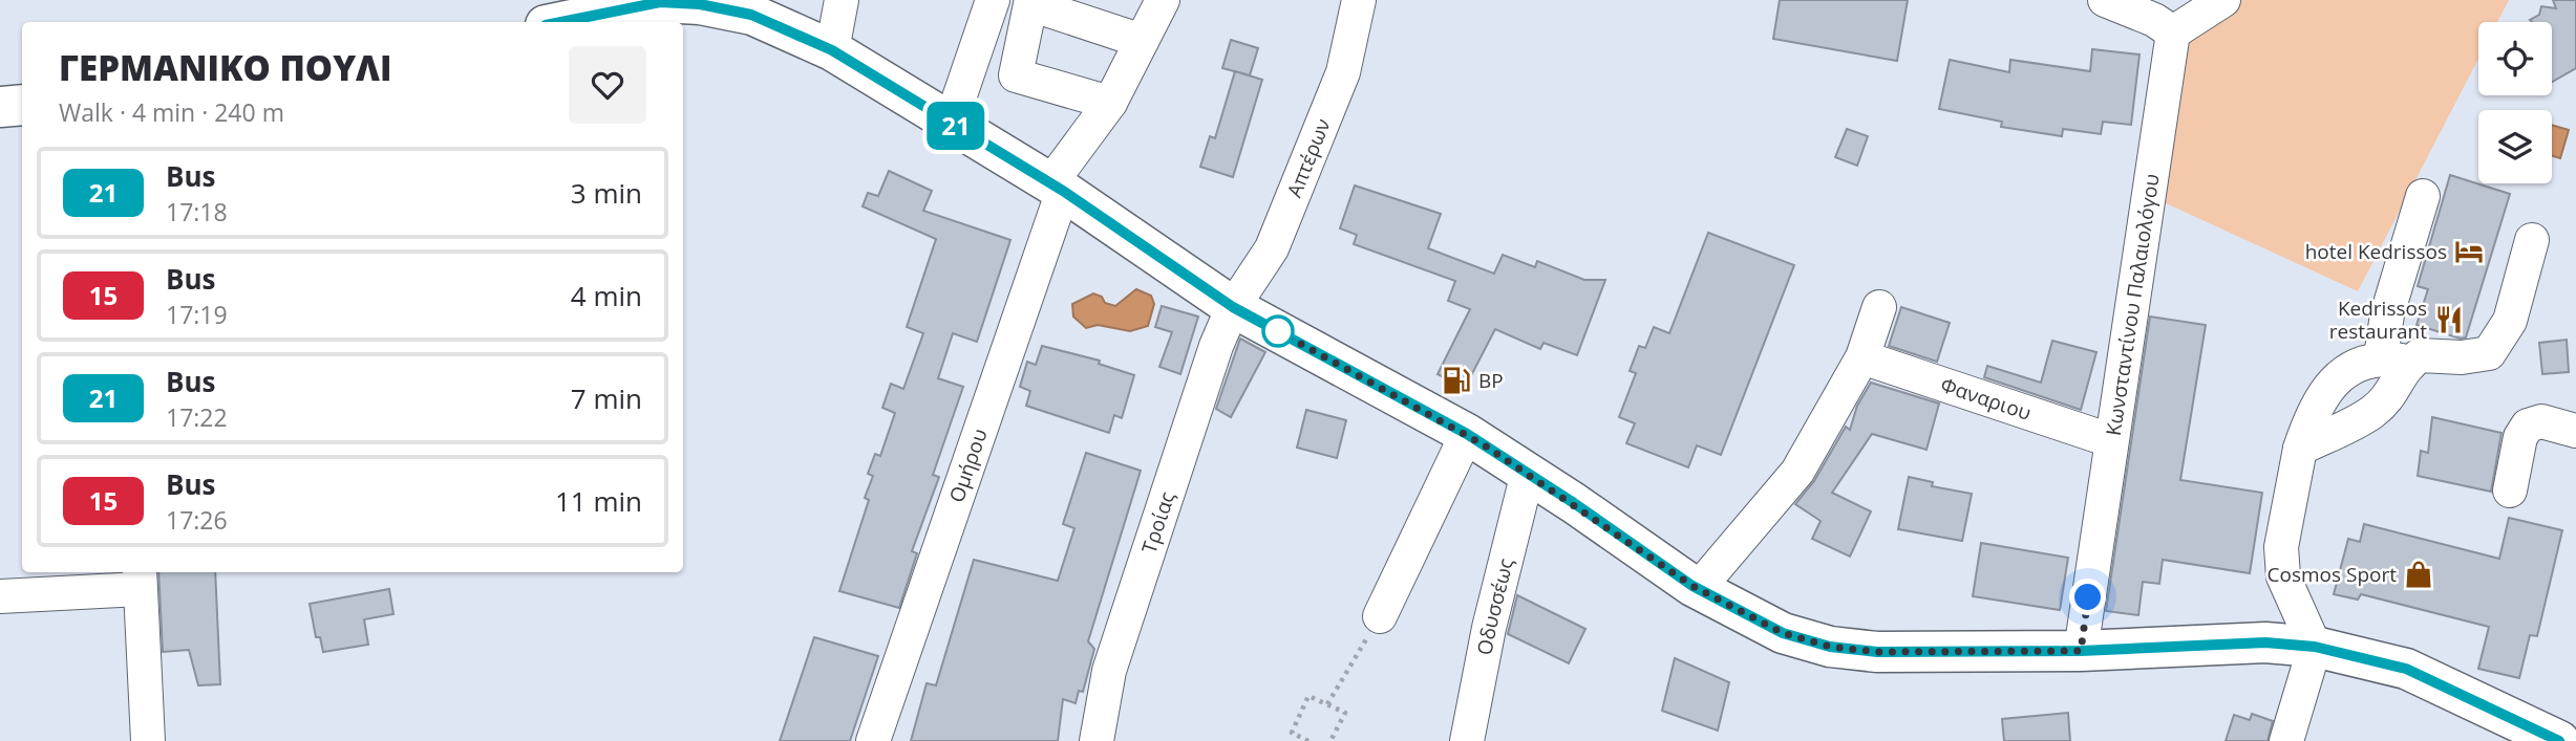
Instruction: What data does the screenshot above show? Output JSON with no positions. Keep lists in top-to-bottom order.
{
  "streets": {
    "street": [
      "Απτέρων",
      "Κωνσταντίνου Παλαιολόγου",
      "Φαναριου",
      "Ομήρου",
      "Τροίας",
      "Οδυσσέως"
    ]
  },
  "crossings": [
    ["Απτέρων", "Τροίας"],
    ["Κωνσταντίνου Παλαιολόγου", "Φαναριου"]
  ],
  "places": {
    "hotel": ["hotel Kedrissos"],
    "restaurant": ["Kedrissos restaurant"],
    "fuel station": ["BP"],
    "shop": ["Cosmos Sport"]
  },
  "lines": ["bus line 21"],
  "page": {
    "on_map": "21",
    "heading": ["ΓΕΡΜΑΝΙΚΟ ΠΟΥΛΙ", "Walk · 4 min · 240 m"],
    "list": [
      {
        "mark": "21",
        "name": "Bus",
        "note": "17:18",
        "value": "3 min"
      },
      {
        "mark": "15",
        "name": "Bus",
        "note": "17:19",
        "value": "4 min"
      },
      {
        "mark": "21",
        "name": "Bus",
        "note": "17:22",
        "value": "7 min"
      },
      {
        "mark": "15",
        "name": "Bus",
        "note": "17:26",
        "value": "11 min"
      }
    ]
  }
}
